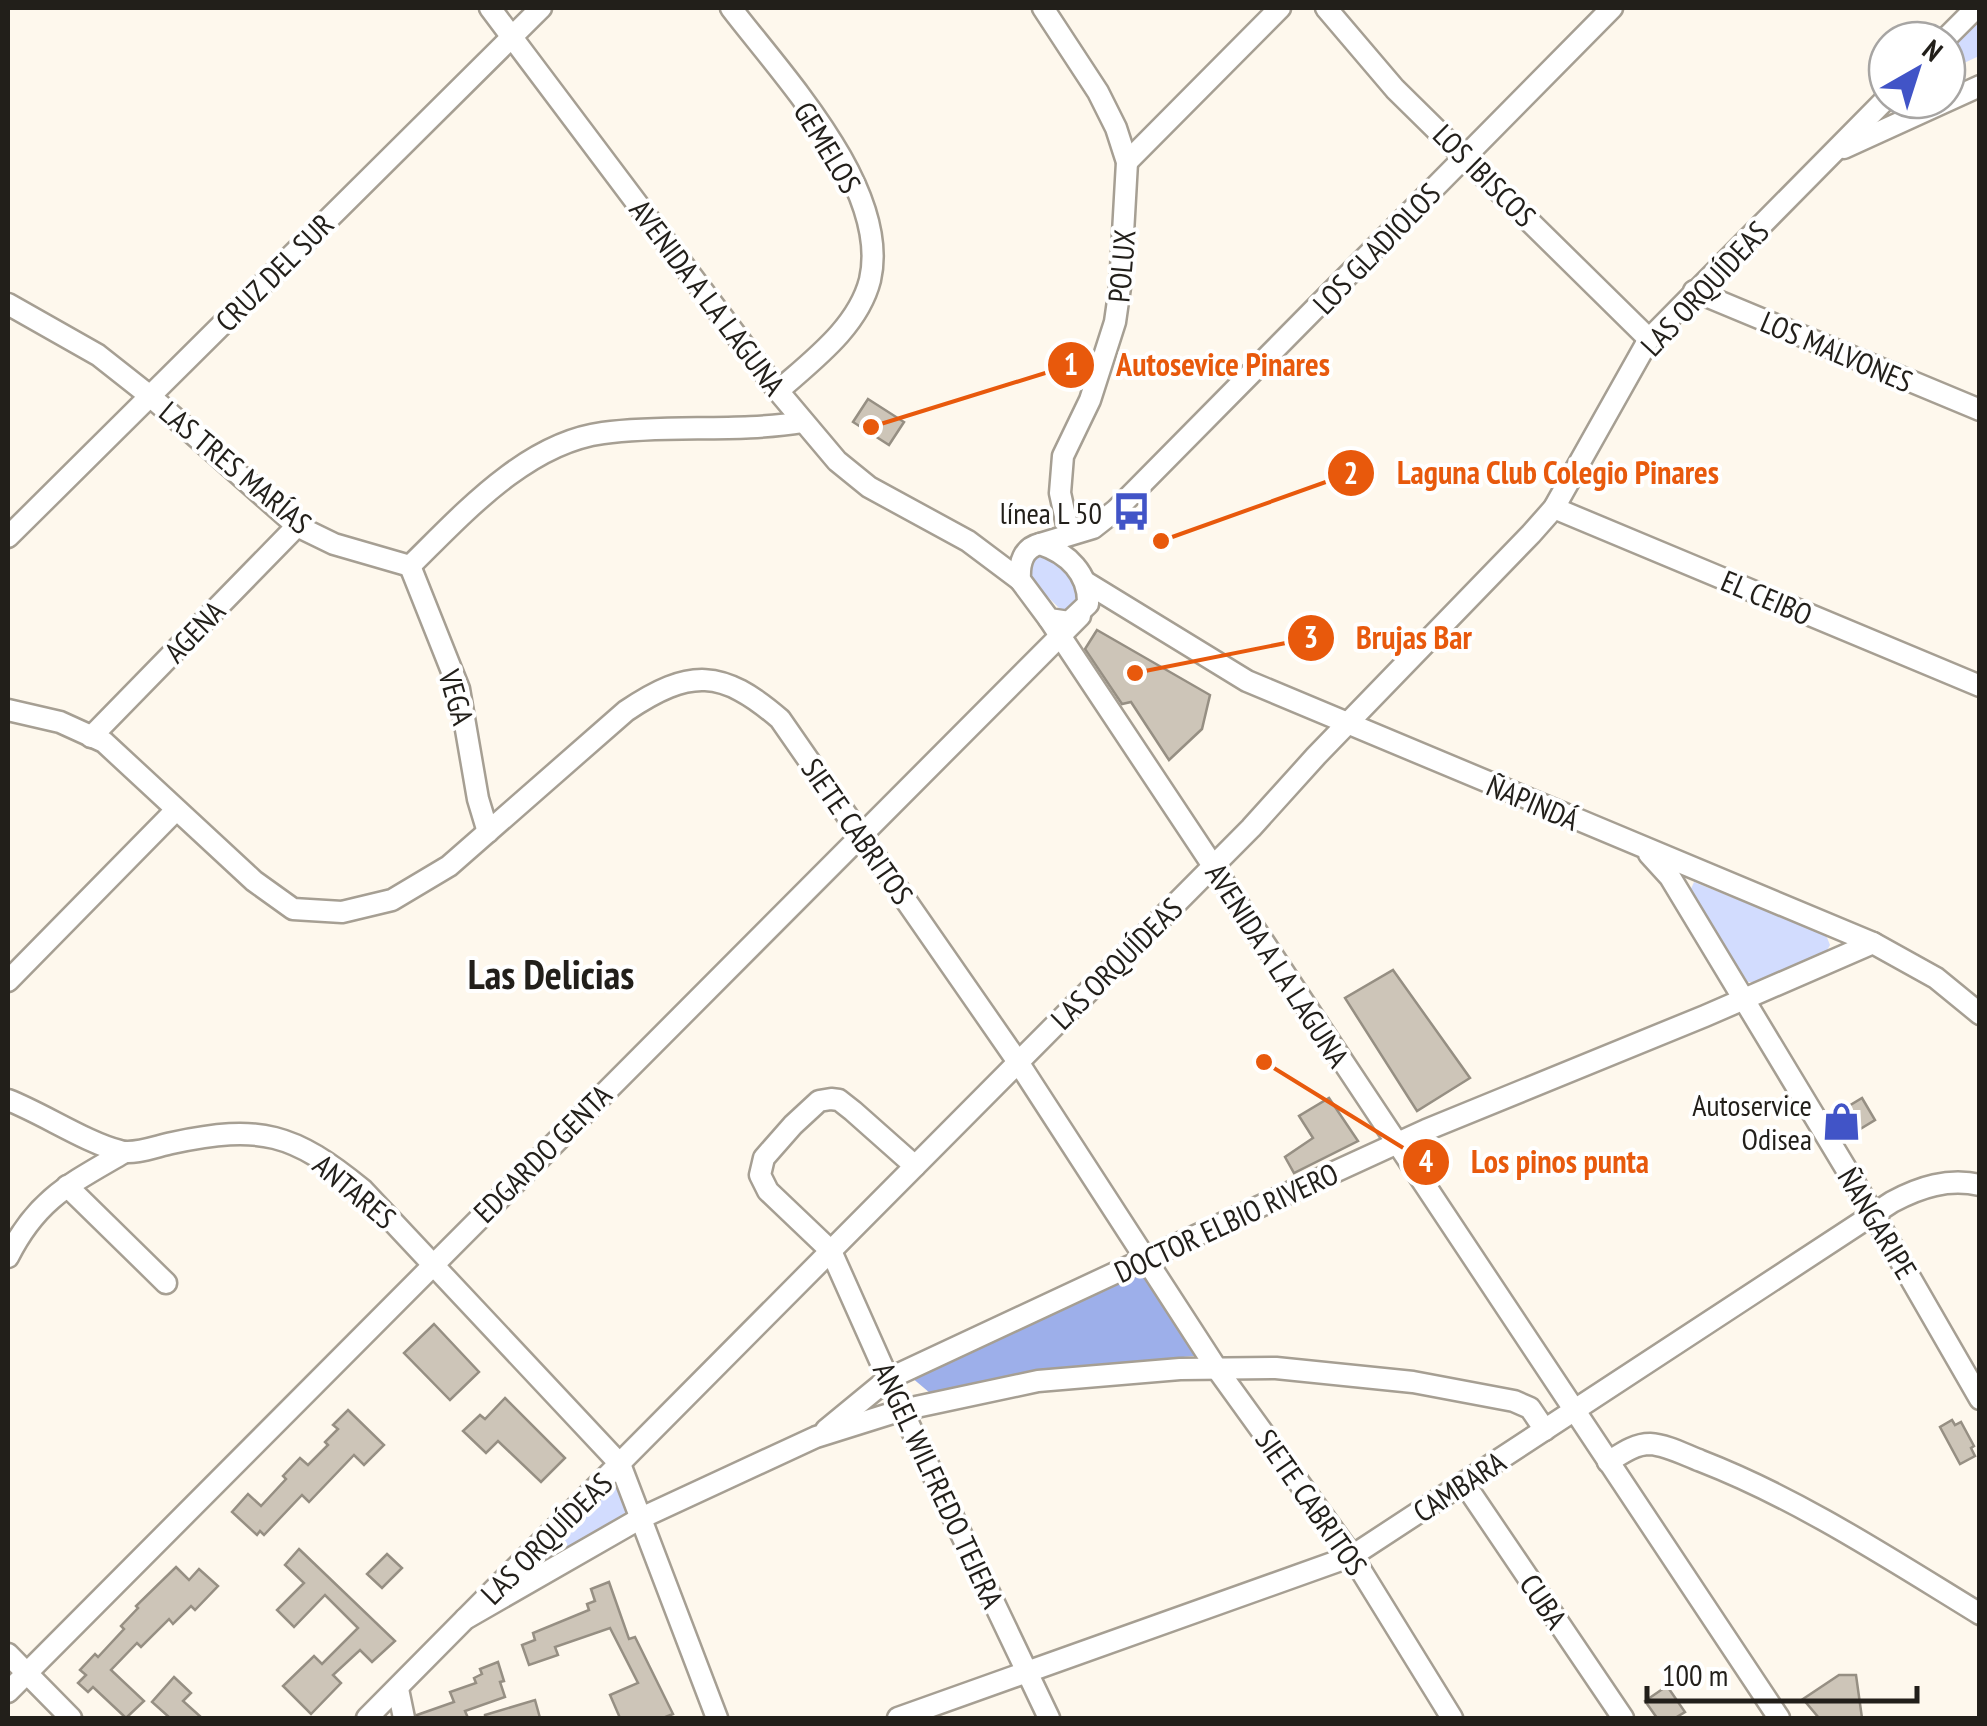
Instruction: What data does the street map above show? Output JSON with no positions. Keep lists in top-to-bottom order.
{
  "streets": {
    "street": [
      "GEMELOS",
      "LOS IBISCOS",
      "LOS GLADIOLOS",
      "POLUX",
      "CRUZ DEL SUR",
      "LAS ORQUÍDEAS",
      "AVENIDA A LA LAGUNA",
      "LOS MALVONES",
      "LAS TRES MARÍAS",
      "EL CEIBO",
      "AGENA",
      "VEGA",
      "ÑAPINDÁ",
      "SIETE CABRITOS",
      "EDGARDO GENTA",
      "ANTARES",
      "DOCTOR ELBIO RIVERO",
      "ÑANGARIPE",
      "ANGEL WILFREDO TEJERA",
      "CAMBARA",
      "CUBA"
    ]
  },
  "crossings": [
    ["GEMELOS", "AVENIDA A LA LAGUNA"],
    ["LOS IBISCOS", "LOS GLADIOLOS"],
    ["LOS IBISCOS", "LAS ORQUÍDEAS"],
    ["LOS GLADIOLOS", "POLUX"],
    ["LOS GLADIOLOS", "AVENIDA A LA LAGUNA"],
    ["LOS GLADIOLOS", "ÑAPINDÁ"],
    ["LOS GLADIOLOS", "EDGARDO GENTA"],
    ["CRUZ DEL SUR", "AVENIDA A LA LAGUNA"],
    ["CRUZ DEL SUR", "LAS TRES MARÍAS"],
    ["LAS ORQUÍDEAS", "AVENIDA A LA LAGUNA"],
    ["LAS ORQUÍDEAS", "LOS MALVONES"],
    ["LAS ORQUÍDEAS", "EL CEIBO"],
    ["LAS ORQUÍDEAS", "ÑAPINDÁ"],
    ["LAS ORQUÍDEAS", "SIETE CABRITOS"],
    ["LAS ORQUÍDEAS", "ANTARES"],
    ["LAS ORQUÍDEAS", "ANGEL WILFREDO TEJERA"],
    ["AVENIDA A LA LAGUNA", "ÑAPINDÁ"],
    ["AVENIDA A LA LAGUNA", "EDGARDO GENTA"],
    ["AVENIDA A LA LAGUNA", "DOCTOR ELBIO RIVERO"],
    ["AVENIDA A LA LAGUNA", "CAMBARA"],
    ["LAS TRES MARÍAS", "AGENA"],
    ["LAS TRES MARÍAS", "VEGA"],
    ["AGENA", "SIETE CABRITOS"],
    ["VEGA", "SIETE CABRITOS"],
    ["ÑAPINDÁ", "EDGARDO GENTA"],
    ["ÑAPINDÁ", "DOCTOR ELBIO RIVERO"],
    ["ÑAPINDÁ", "ÑANGARIPE"],
    ["SIETE CABRITOS", "EDGARDO GENTA"],
    ["SIETE CABRITOS", "DOCTOR ELBIO RIVERO"],
    ["SIETE CABRITOS", "CAMBARA"],
    ["EDGARDO GENTA", "ANTARES"],
    ["DOCTOR ELBIO RIVERO", "ÑANGARIPE"],
    ["DOCTOR ELBIO RIVERO", "ANGEL WILFREDO TEJERA"],
    ["ÑANGARIPE", "CAMBARA"],
    ["ANGEL WILFREDO TEJERA", "CAMBARA"],
    ["CAMBARA", "CUBA"]
  ],
  "districts": ["Las Delicias"],
  "places": {
    "other": [
      "Autosevice Pinares",
      "Laguna Club Colegio Pinares",
      "Brujas Bar",
      "Los pinos punta"
    ],
    "bus stop": ["línea L 50"],
    "shop": ["Autoservice Odisea"]
  },
  "scale_bar": "100 m",
  "north": "top right"
}
